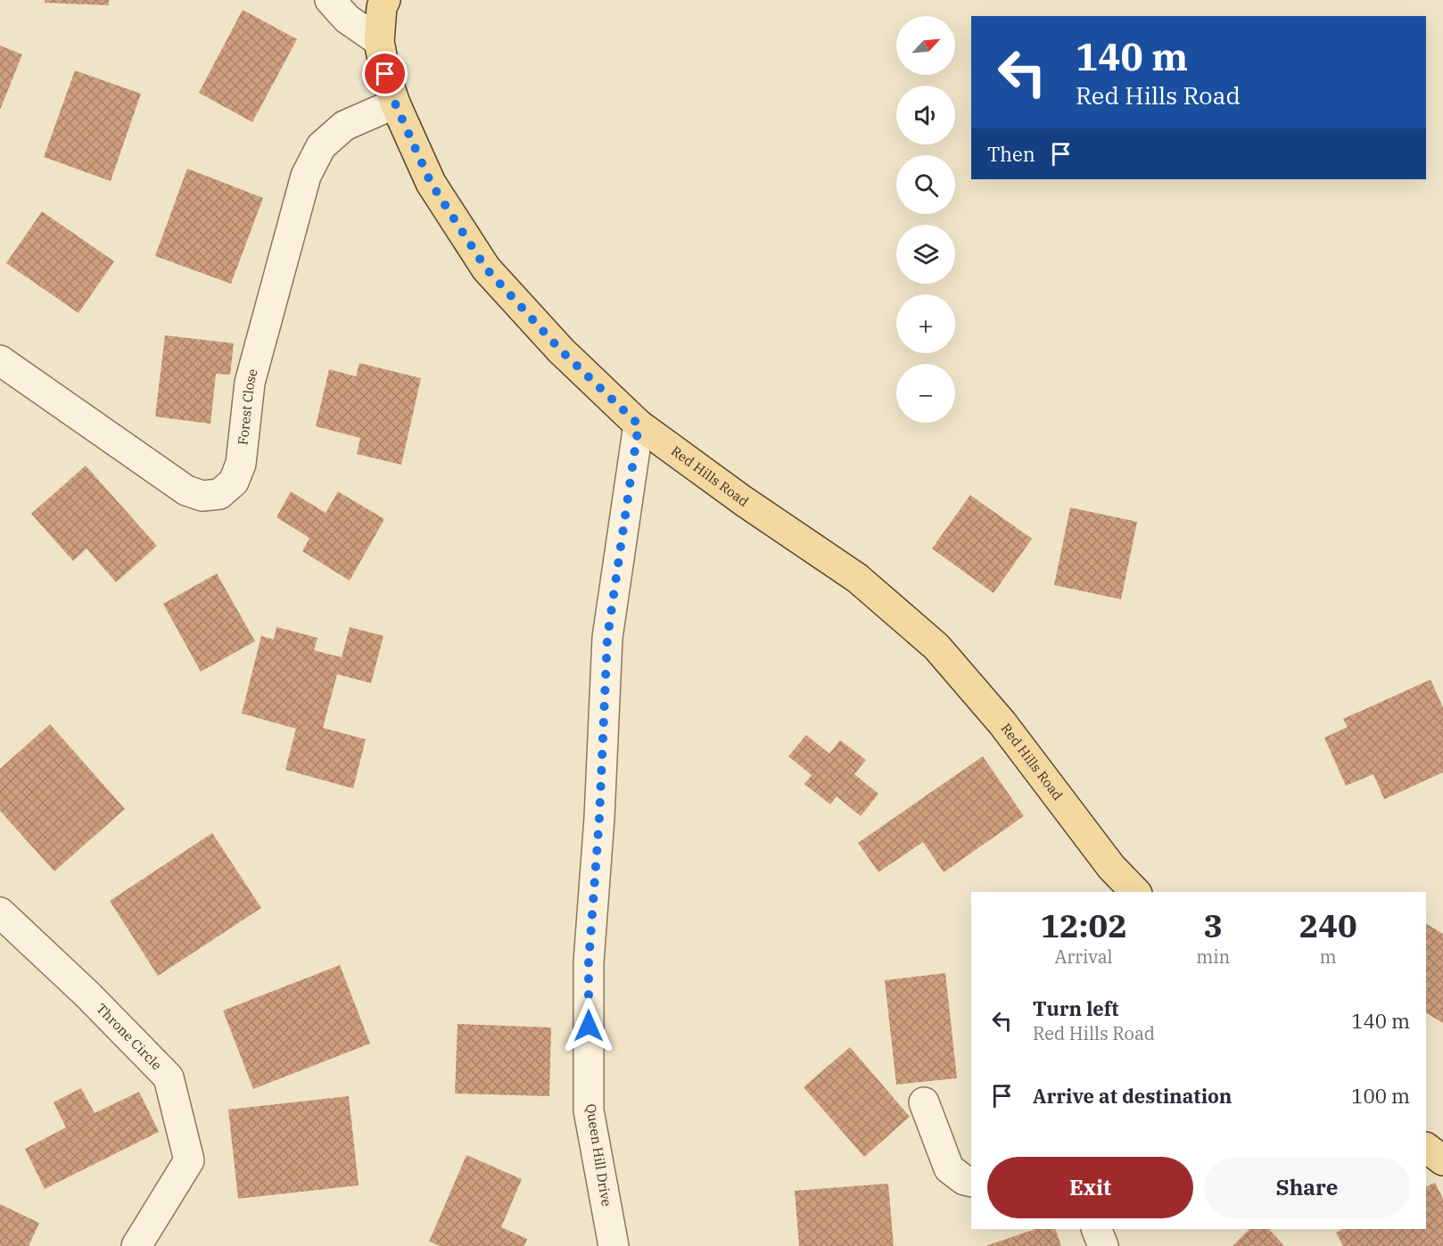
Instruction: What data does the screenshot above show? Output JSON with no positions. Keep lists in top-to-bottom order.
{
  "streets": {
    "main road": ["Red Hills Road"],
    "street": ["Forest Close", "Throne Circle", "Queen Hill Drive"]
  },
  "crossings": [
    ["Forest Close", "Red Hills Road"],
    ["Red Hills Road", "Queen Hill Drive"]
  ],
  "north": "top right",
  "page": {
    "map_buttons": ["+", "−"],
    "turn": ["140 m", "Red Hills Road"],
    "then": "Then",
    "eta": [
      "12:02",
      "Arrival",
      "3",
      "min",
      "240",
      "m"
    ],
    "list": [
      {
        "name": "Turn left",
        "note": "Red Hills Road",
        "value": "140 m"
      },
      {
        "name": "Arrive at destination",
        "value": "100 m"
      }
    ],
    "buttons": ["Exit", "Share"]
  }
}
